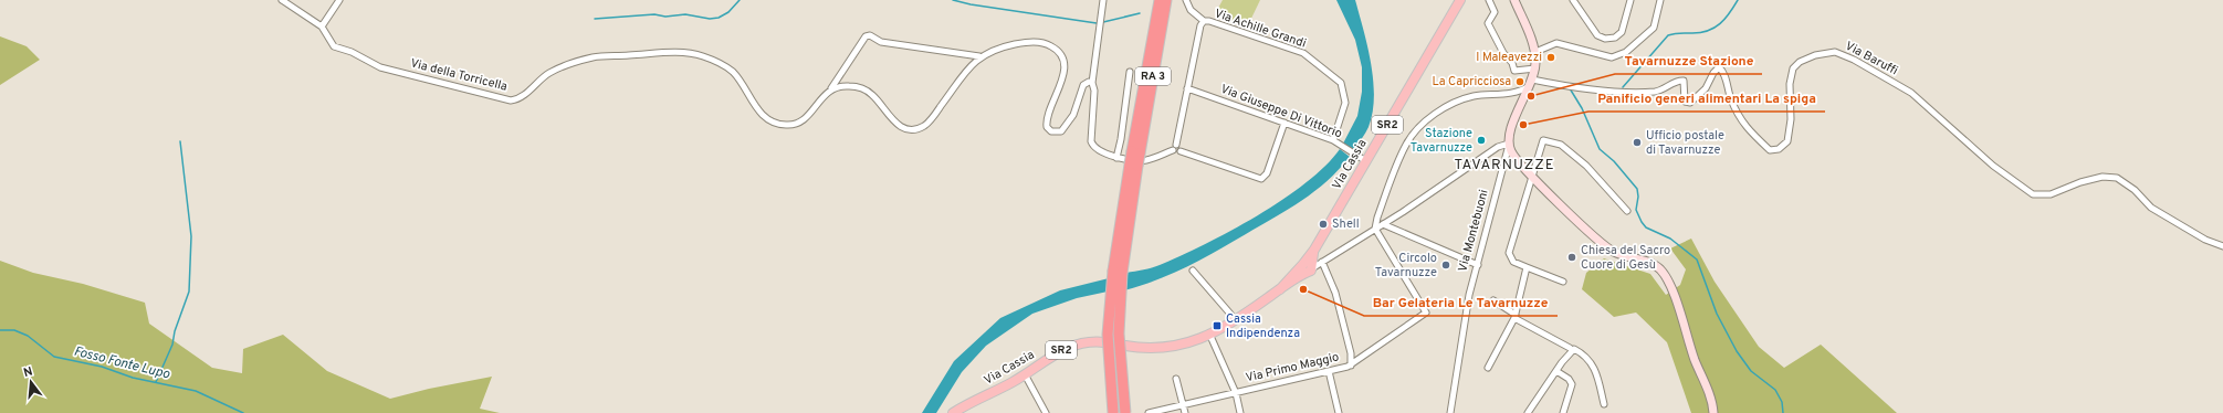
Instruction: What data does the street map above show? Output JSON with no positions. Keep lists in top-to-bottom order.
{
  "streets": {
    "highway": ["RA 3"],
    "main road": ["SR2", "Via Cassia", "Via Montebuoni"],
    "street": [
      "Via Achille Grandi",
      "Via Baruffi",
      "Via della Torricella",
      "Via Giuseppe Di Vittorio",
      "Via Primo Maggio"
    ]
  },
  "crossings": [
    ["Via Achille Grandi", "Via Giuseppe Di Vittorio"],
    ["Via Baruffi", "Via Montebuoni"],
    ["Via Giuseppe Di Vittorio", "Via Cassia"]
  ],
  "districts": ["TAVARNUZZE"],
  "water": ["Fosso Fonte Lupo"],
  "places": {
    "other": [
      "I Maleavezzi",
      "La Capricciosa",
      "Tavarnuzze Stazione",
      "Panificio generi alimentari La spiga",
      "Stazione Tavarnuzze",
      "Ufficio postale di Tavarnuzze",
      "Shell",
      "Chiesa del Sacro Cuore di Gesù",
      "Circolo Tavarnuzze",
      "Bar Gelateria Le Tavarnuzze"
    ],
    "transit": ["Cassia Indipendenza"]
  },
  "north": "top"
}
